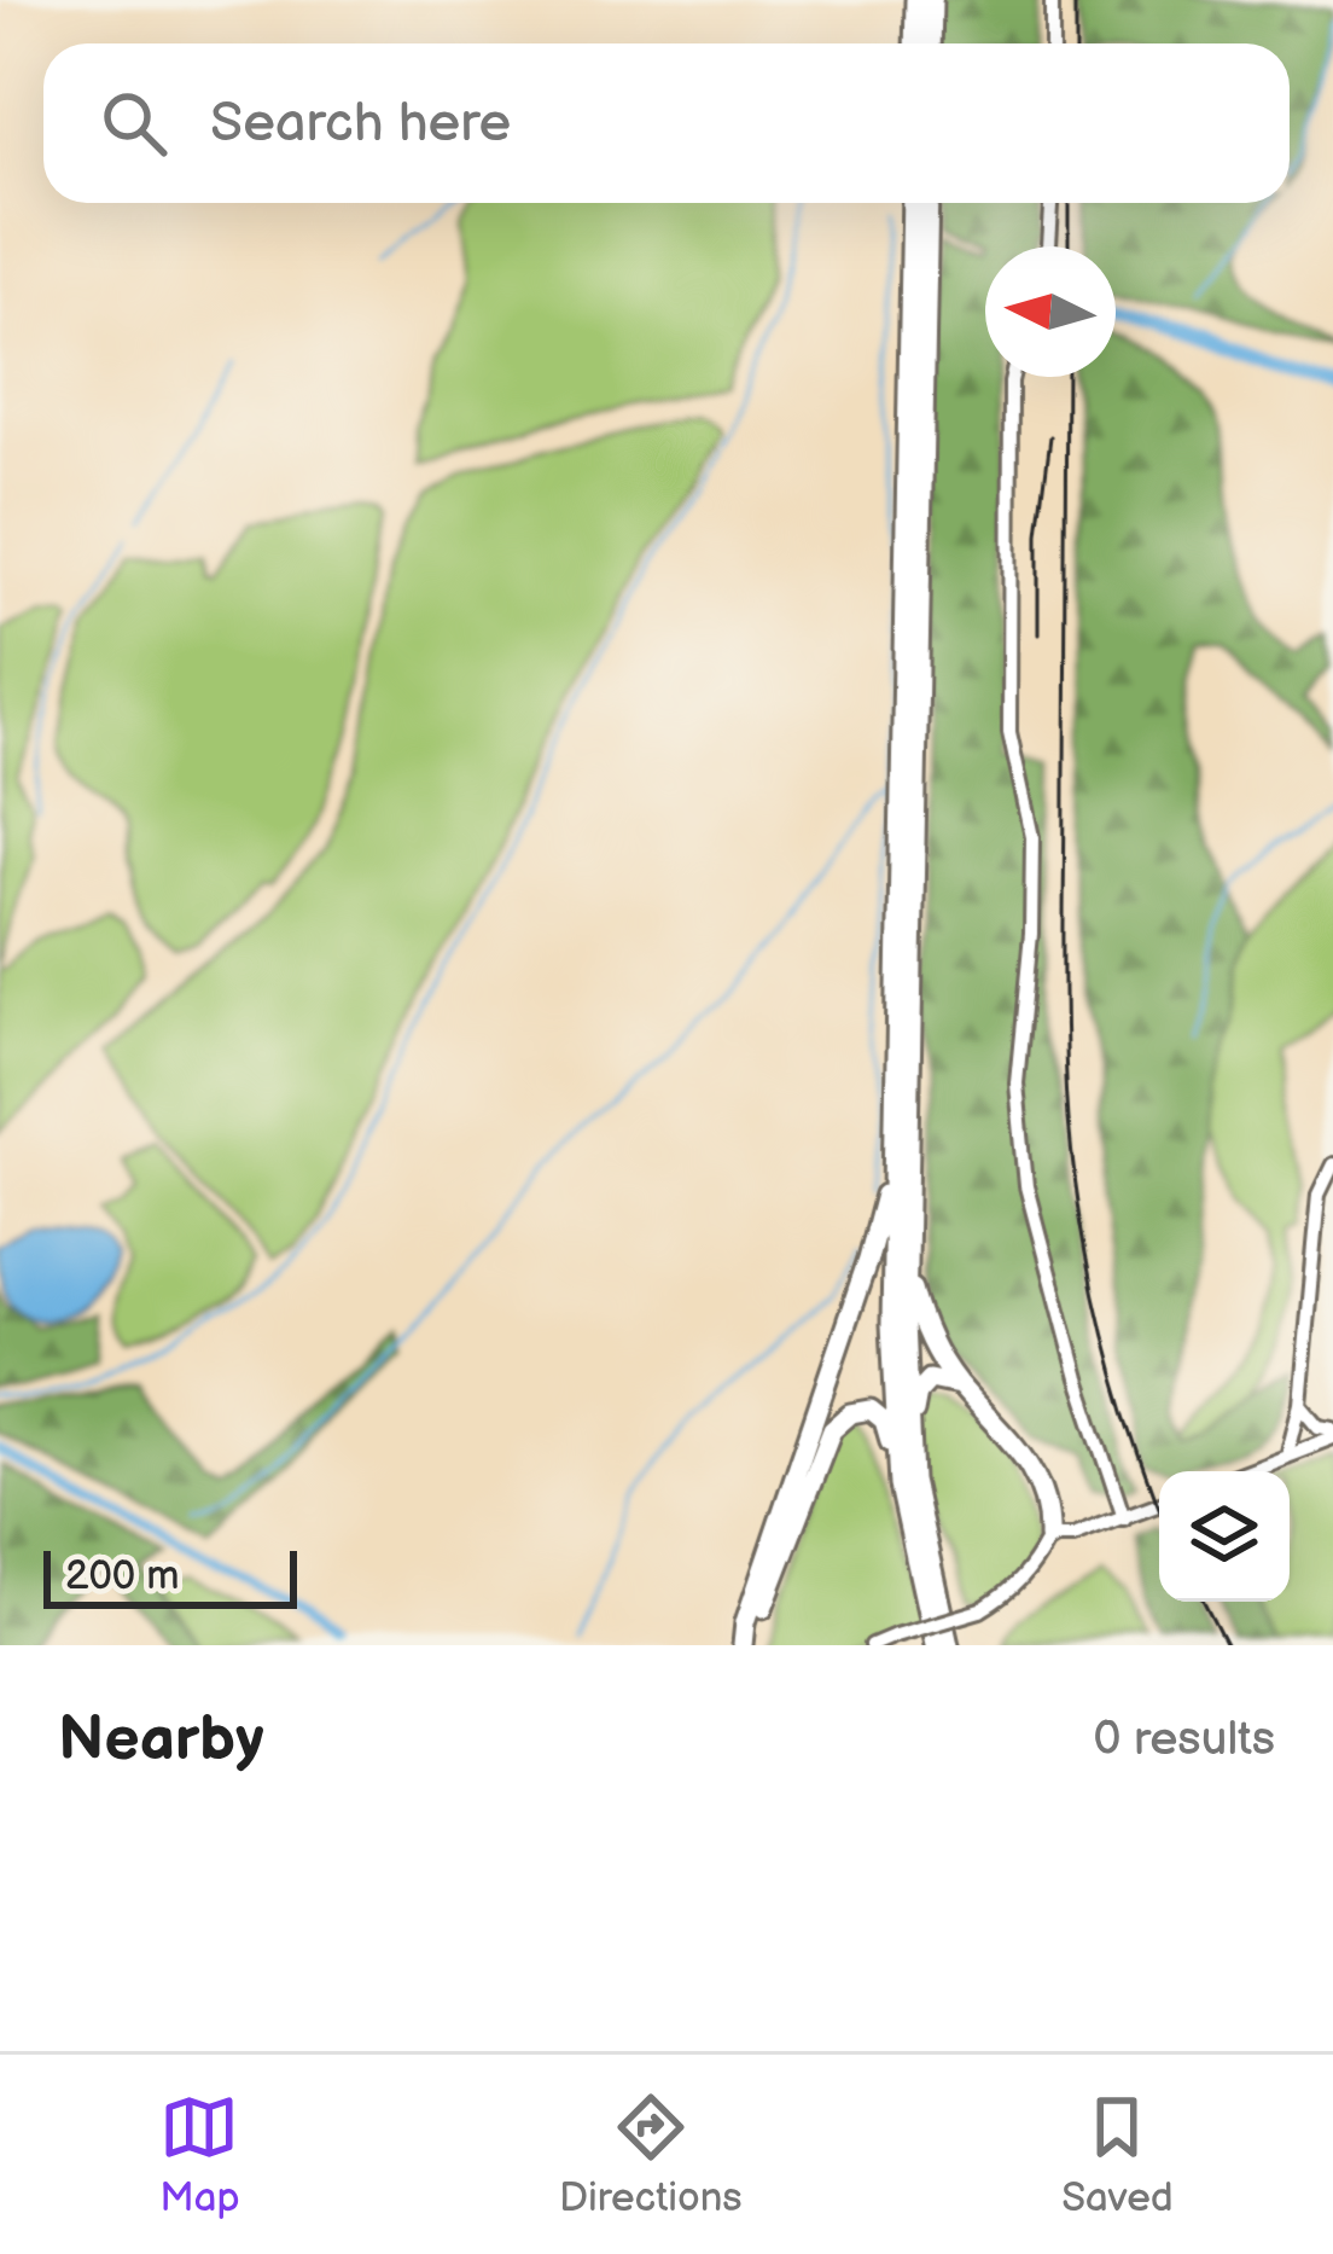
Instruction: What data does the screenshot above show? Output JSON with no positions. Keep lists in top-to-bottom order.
{
  "scale_bar": "200 m",
  "north": "left",
  "page": {
    "search": "Search here",
    "scale": "200 m",
    "heading": ["Nearby", "0 results"],
    "nav": ["Map", "Directions", "Saved"]
  }
}
